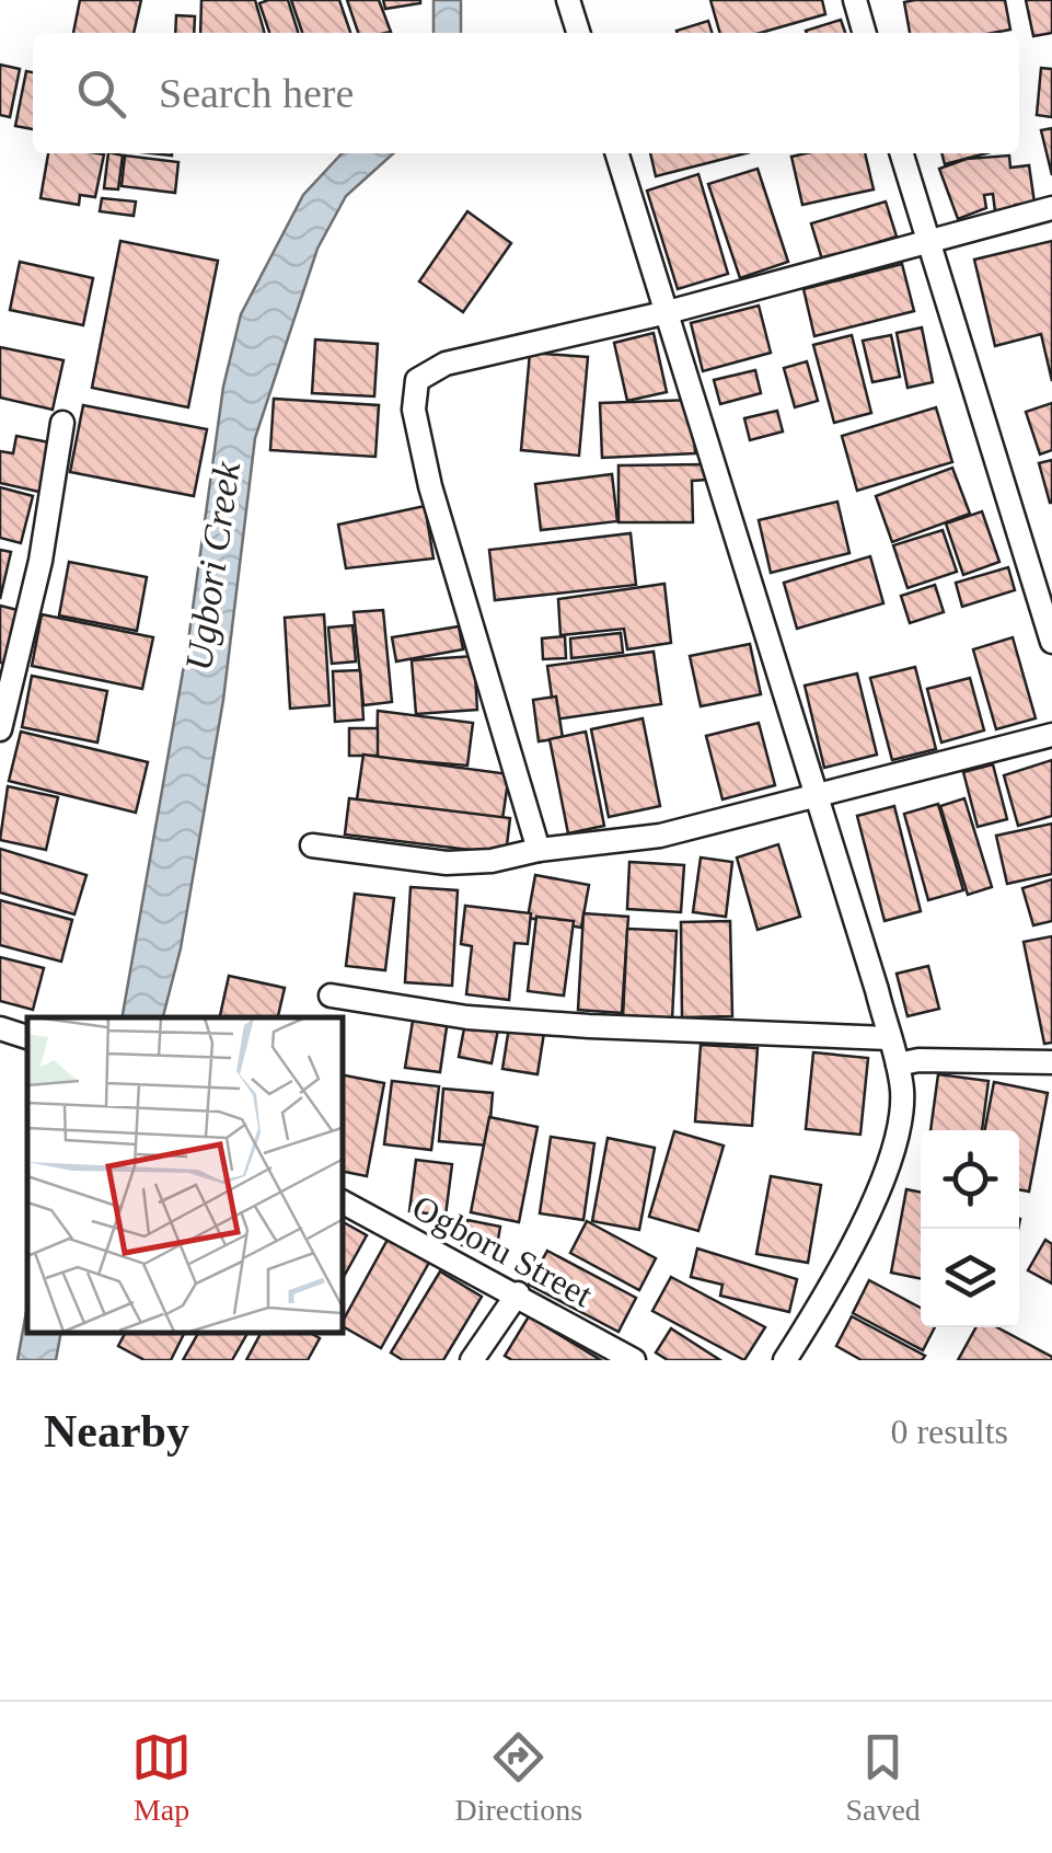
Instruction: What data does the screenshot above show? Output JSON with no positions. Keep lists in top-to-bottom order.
{
  "streets": {
    "street": ["Ogboru Street"]
  },
  "water": ["Ugbori Creek"],
  "page": {
    "search": "Search here",
    "heading": ["Nearby", "0 results"],
    "nav": ["Map", "Directions", "Saved"]
  }
}
